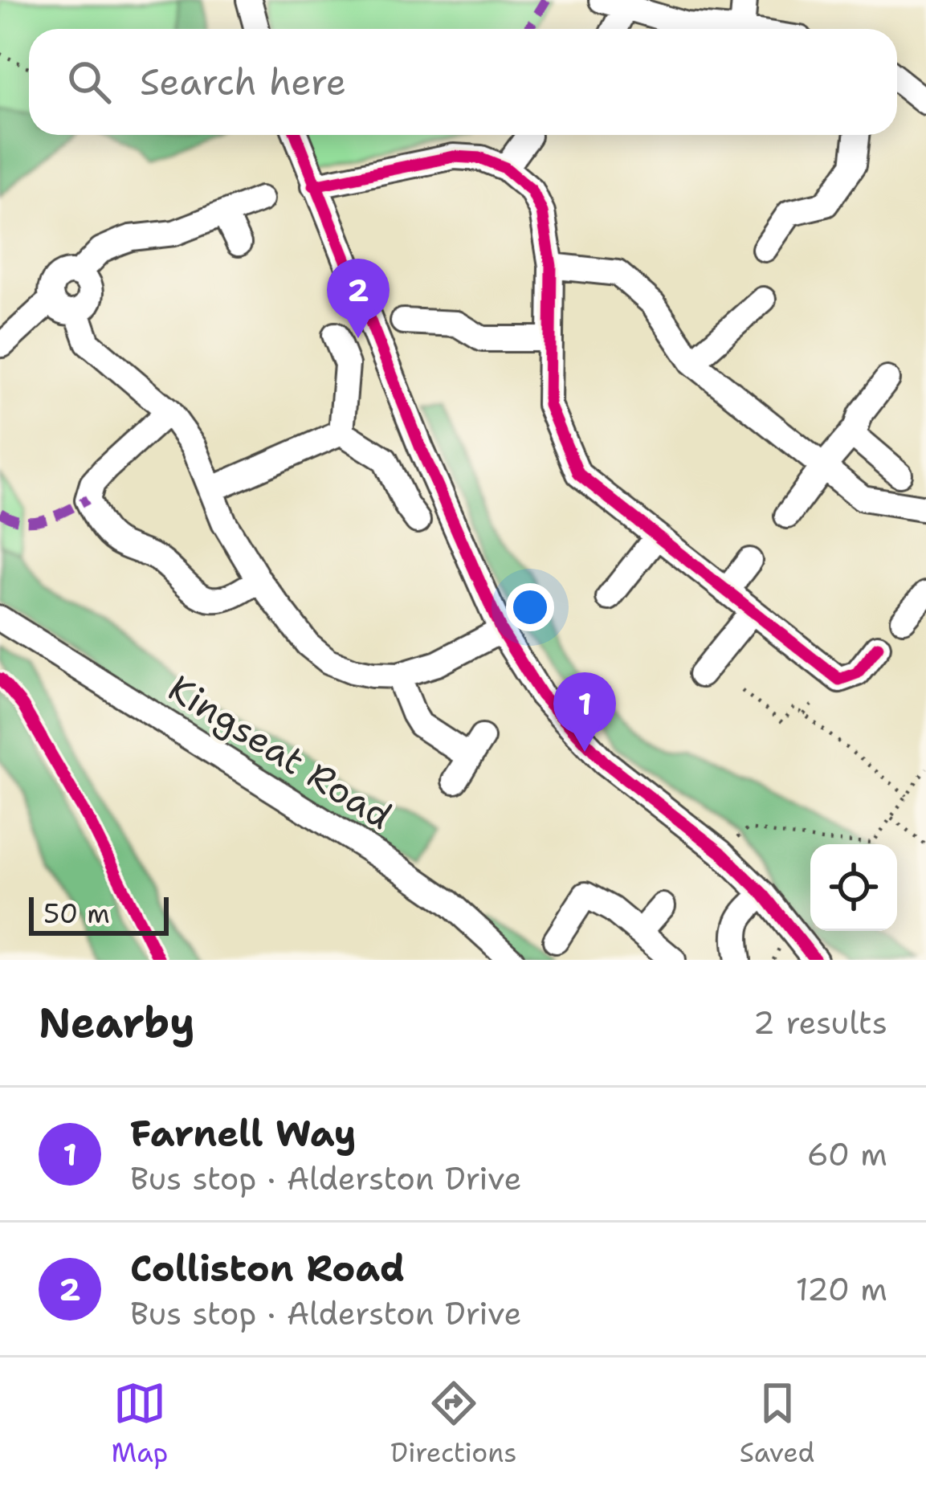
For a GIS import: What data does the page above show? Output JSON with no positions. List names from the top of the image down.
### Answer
{
  "streets": {
    "street": ["Kingseat Road"]
  },
  "scale_bar": "50 m",
  "page": {
    "search": "Search here",
    "pins": ["2", "1"],
    "scale": "50 m",
    "heading": ["Nearby", "2 results"],
    "list": [
      {
        "mark": "1",
        "name": "Farnell Way",
        "note": "Bus stop · Alderston Drive",
        "value": "60 m"
      },
      {
        "mark": "2",
        "name": "Colliston Road",
        "note": "Bus stop · Alderston Drive",
        "value": "120 m"
      }
    ],
    "nav": ["Map", "Directions", "Saved"]
  }
}
